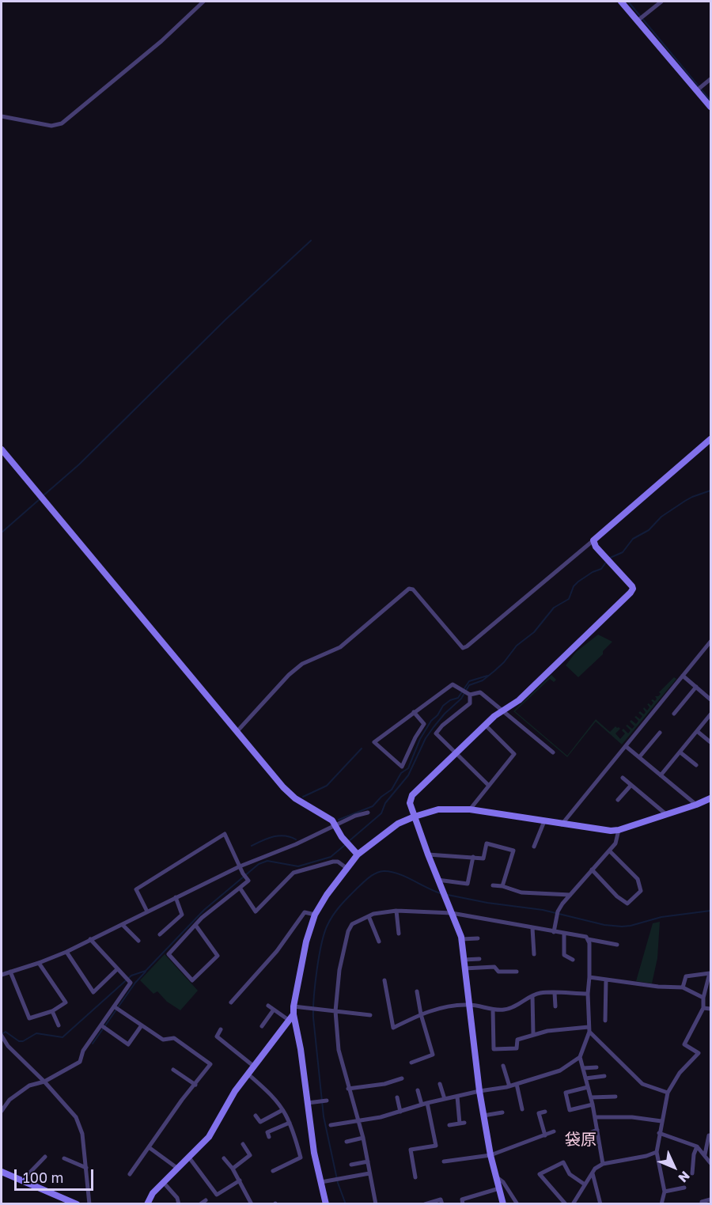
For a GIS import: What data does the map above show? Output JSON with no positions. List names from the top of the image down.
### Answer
{
  "districts": ["袋原"],
  "scale_bar": "100 m",
  "north": "bottom right"
}
